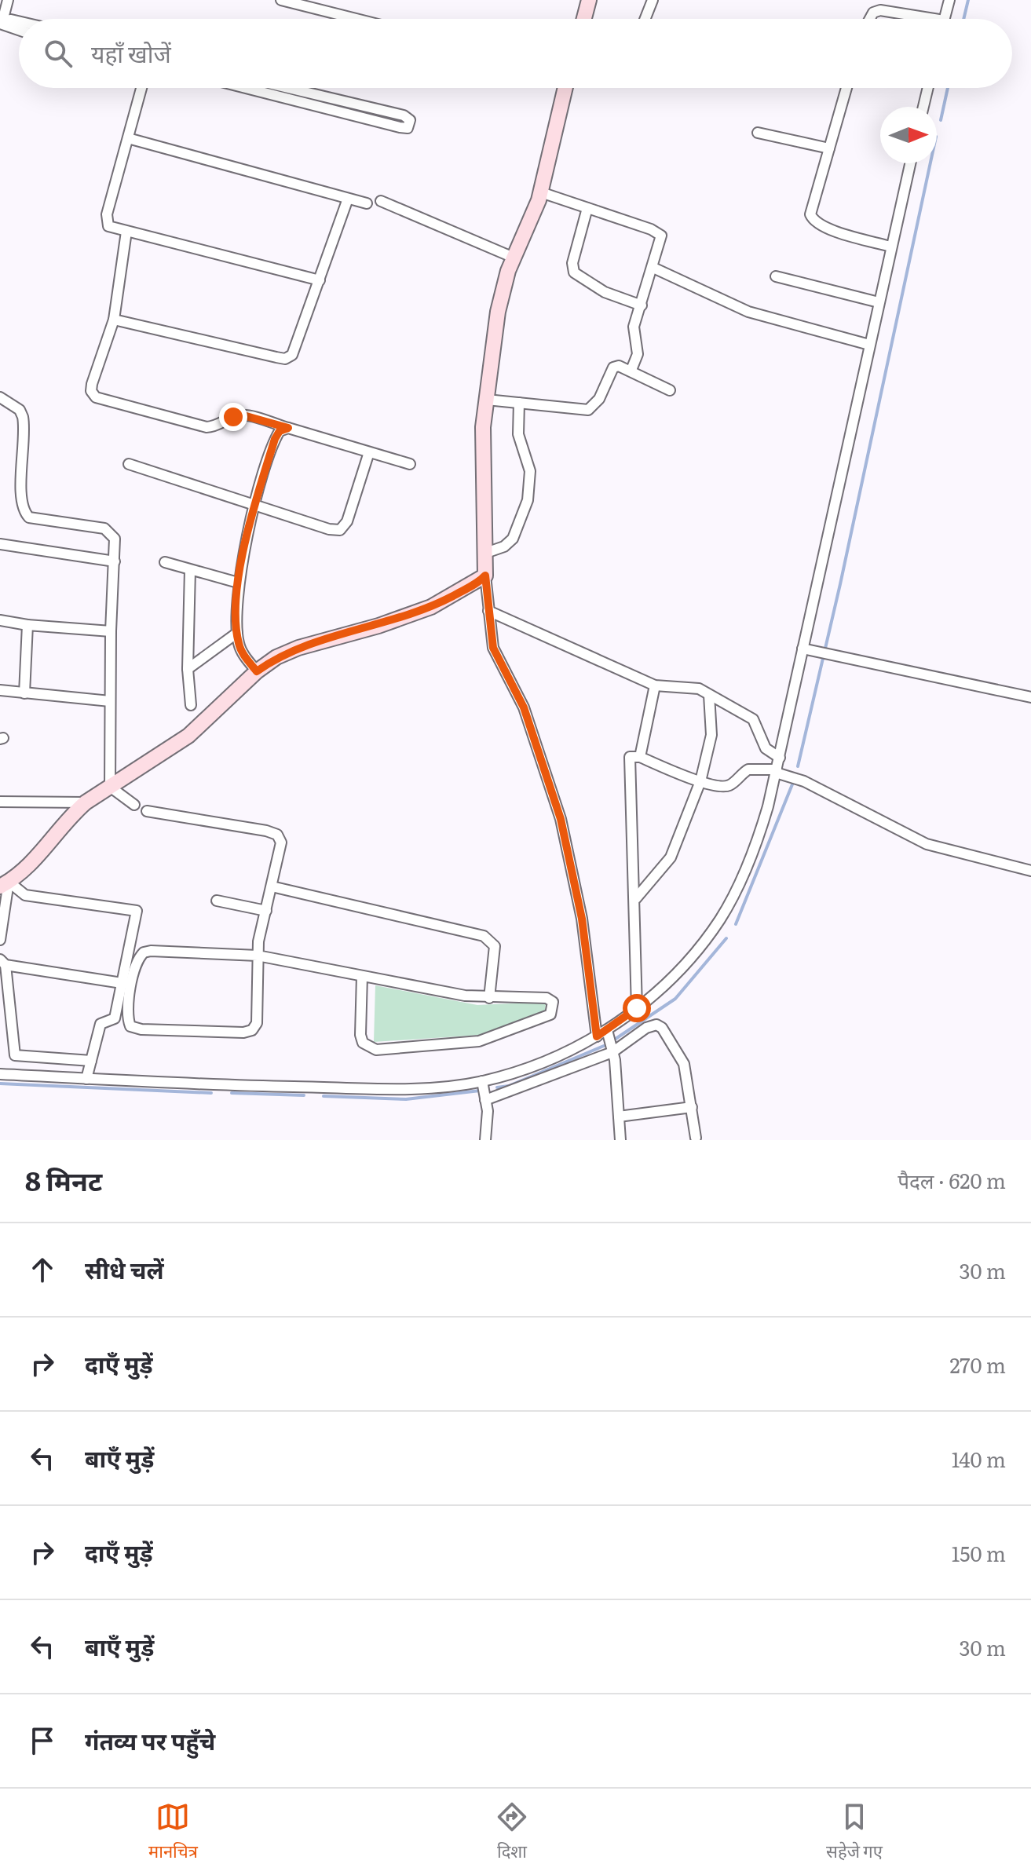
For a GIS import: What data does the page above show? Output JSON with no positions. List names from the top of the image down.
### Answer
{
  "north": "right",
  "page": {
    "search": "यहाँ खोजें",
    "heading": ["8 मिनट", "पैदल · 620 m"],
    "list": [
      ["सीधे चलें", "30 m"],
      ["दाएँ मुड़ें", "270 m"],
      ["बाएँ मुड़ें", "140 m"],
      ["दाएँ मुड़ें", "150 m"],
      ["बाएँ मुड़ें", "30 m"],
      "गंतव्य पर पहुँचे"
    ],
    "nav": ["मानचित्र", "दिशा", "सहेजे गए"]
  }
}
